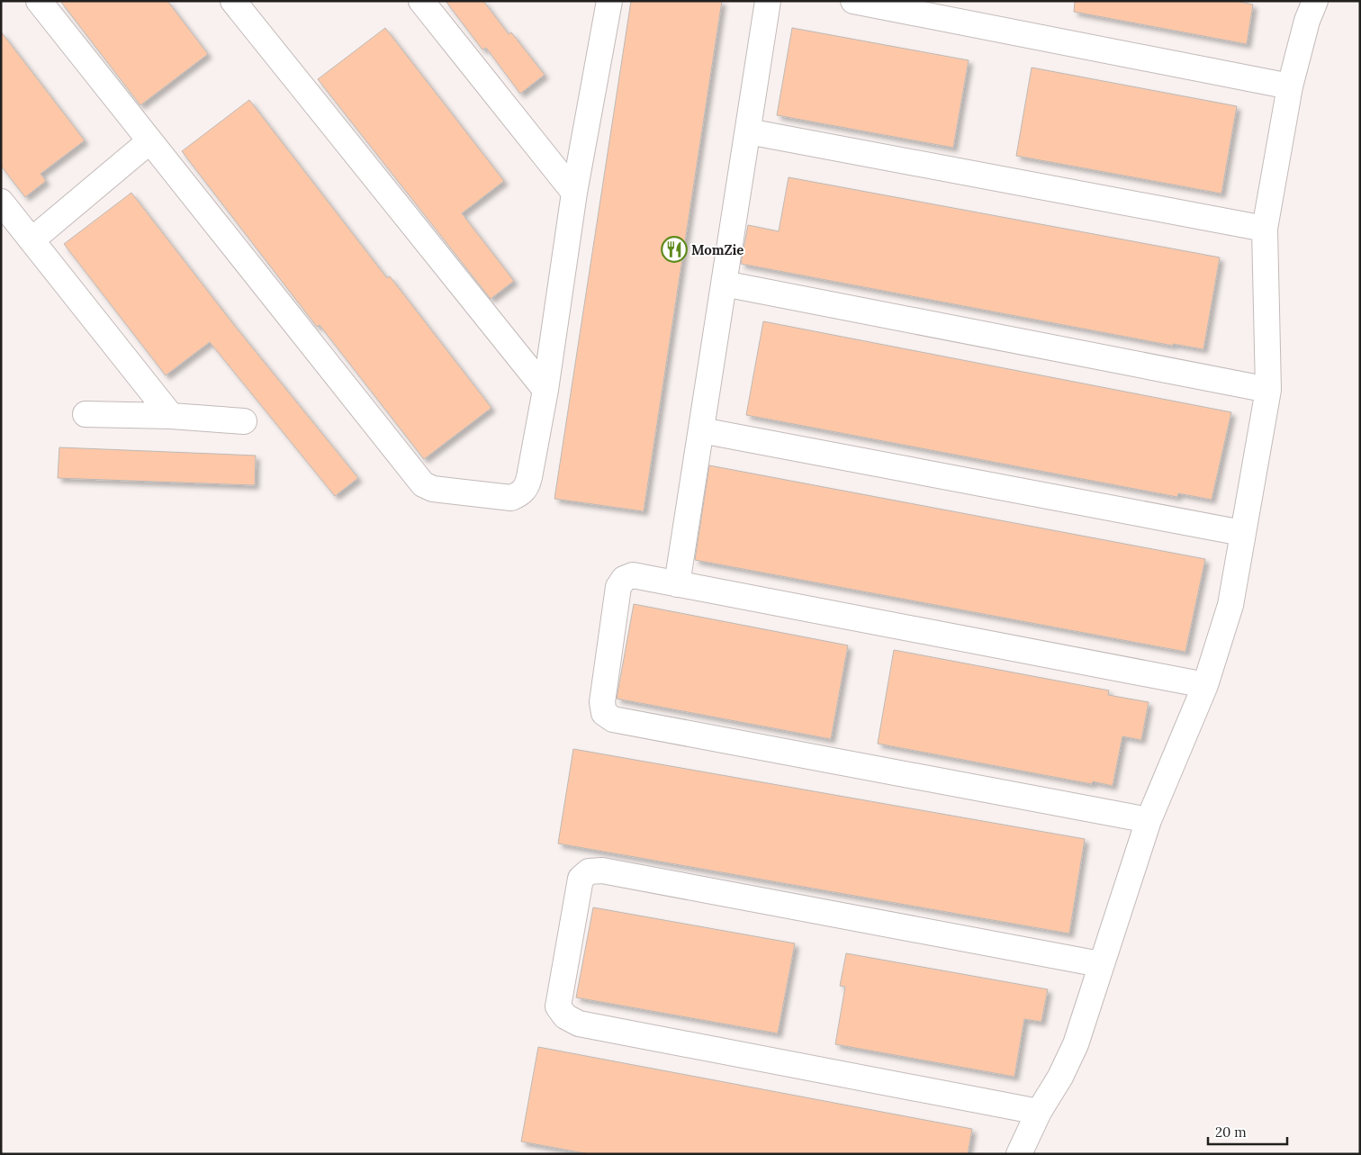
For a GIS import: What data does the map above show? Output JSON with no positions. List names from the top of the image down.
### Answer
{
  "places": {
    "restaurant": ["MomZie"]
  },
  "scale_bar": "20 m"
}
